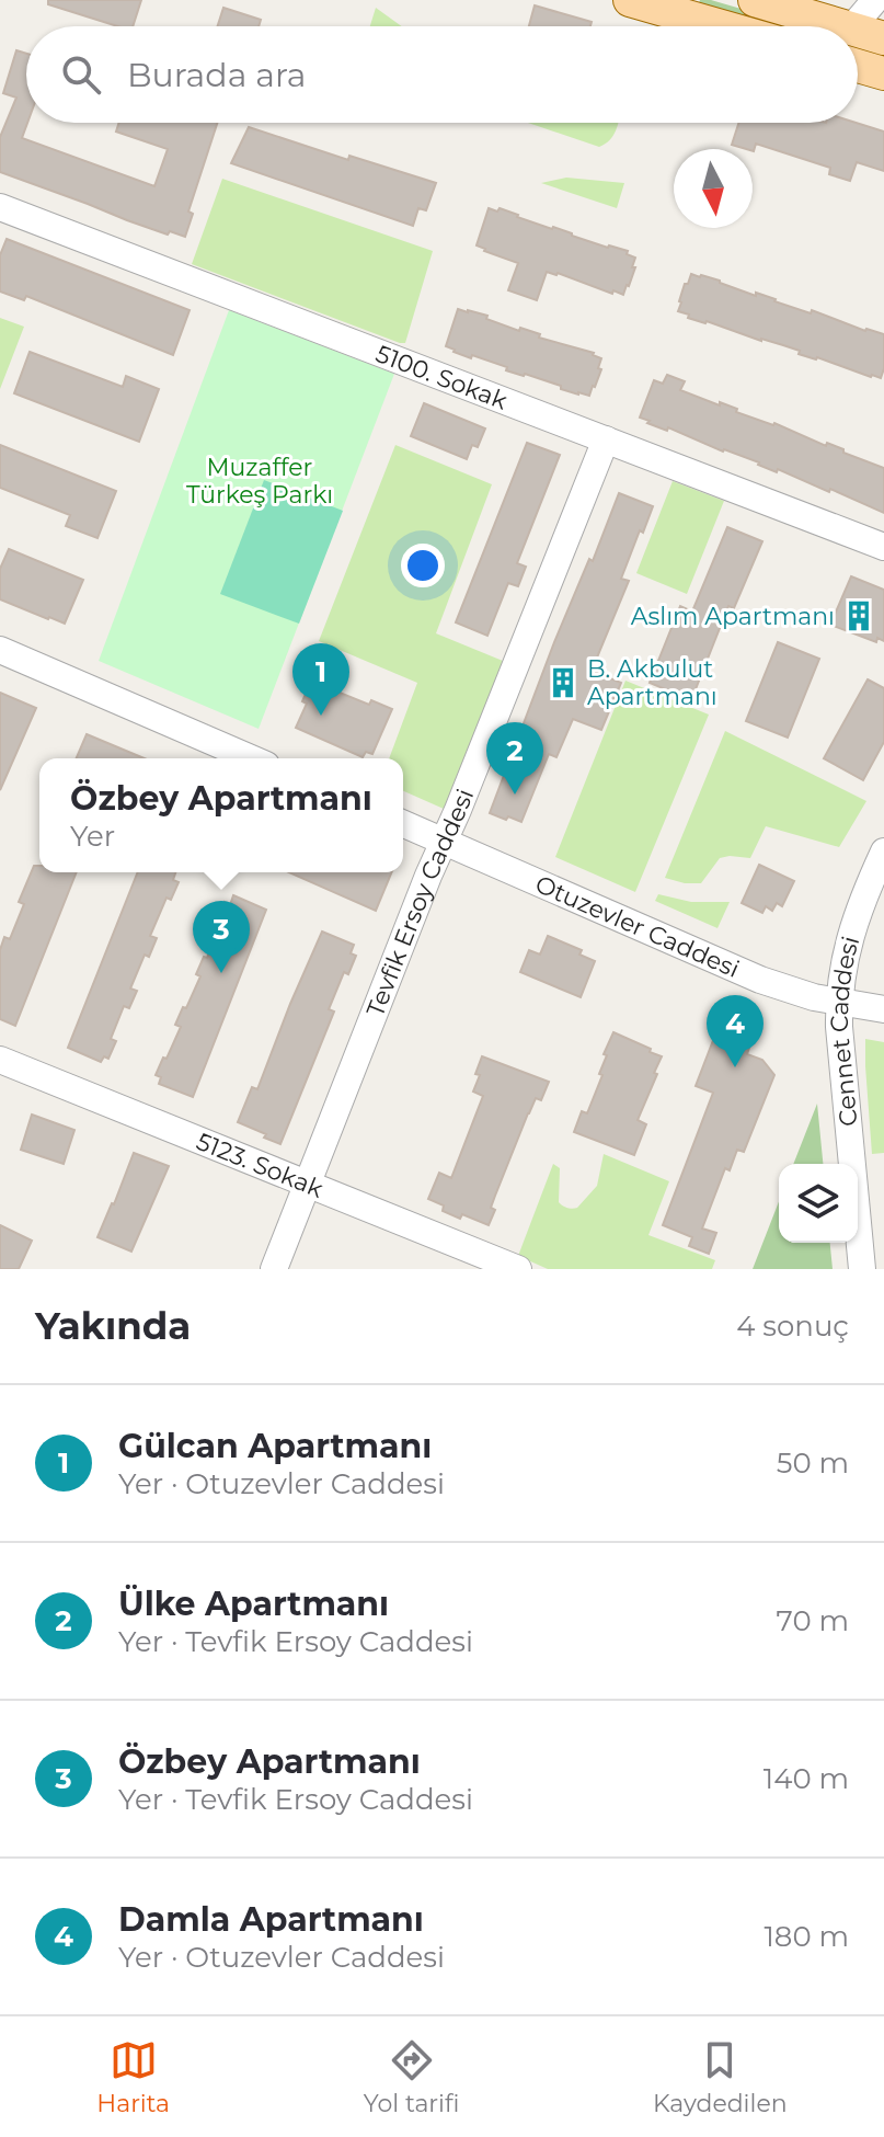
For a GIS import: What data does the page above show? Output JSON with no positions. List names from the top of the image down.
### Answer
{
  "streets": {
    "street": [
      "5100. Sokak",
      "Tevfik Ersoy Caddesi",
      "Otuzevler Caddesi",
      "Cennet Caddesi",
      "5123. Sokak"
    ]
  },
  "crossings": [
    ["5100. Sokak", "Tevfik Ersoy Caddesi"],
    ["Tevfik Ersoy Caddesi", "Otuzevler Caddesi"],
    ["Tevfik Ersoy Caddesi", "5123. Sokak"],
    ["Otuzevler Caddesi", "Cennet Caddesi"]
  ],
  "parks": ["Muzaffer Türkeş Parkı"],
  "places": {
    "building": ["Aslım Apartmanı", "B. Akbulut Apartmanı"]
  },
  "north": "bottom",
  "page": {
    "search": "Burada ara",
    "pins": [
      "1",
      "2",
      "3",
      "4"
    ],
    "popup": ["Özbey Apartmanı", "Yer"],
    "heading": ["Yakında", "4 sonuç"],
    "list": [
      {
        "mark": "1",
        "name": "Gülcan Apartmanı",
        "note": "Yer · Otuzevler Caddesi",
        "value": "50 m"
      },
      {
        "mark": "2",
        "name": "Ülke Apartmanı",
        "note": "Yer · Tevfik Ersoy Caddesi",
        "value": "70 m"
      },
      {
        "mark": "3",
        "name": "Özbey Apartmanı",
        "note": "Yer · Tevfik Ersoy Caddesi",
        "value": "140 m"
      },
      {
        "mark": "4",
        "name": "Damla Apartmanı",
        "note": "Yer · Otuzevler Caddesi",
        "value": "180 m"
      }
    ],
    "nav": ["Harita", "Yol tarifi", "Kaydedilen"]
  }
}
